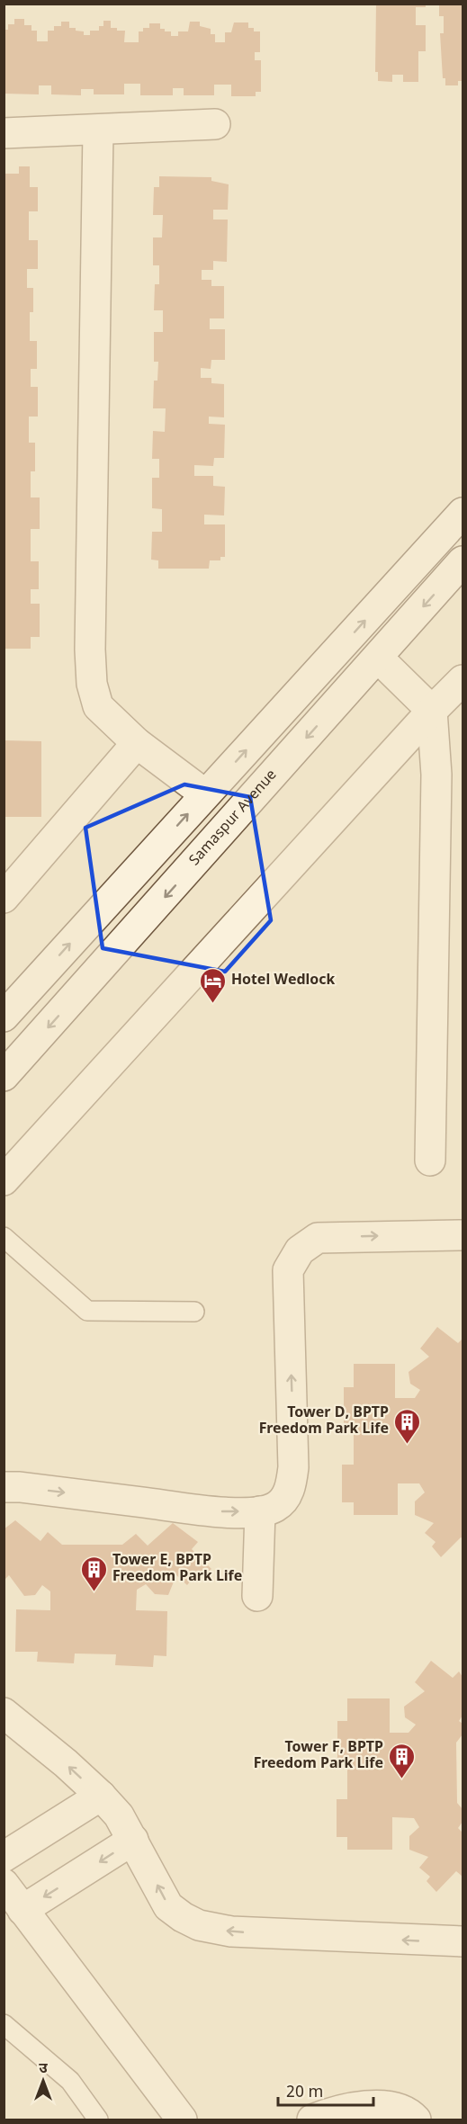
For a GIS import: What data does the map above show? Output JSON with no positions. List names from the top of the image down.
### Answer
{
  "streets": {
    "street": ["Samaspur Avenue"]
  },
  "places": {
    "hotel": ["Hotel Wedlock"],
    "building": ["Tower D, BPTP Freedom Park Life", "Tower E, BPTP Freedom Park Life", "Tower F, BPTP Freedom Park Life"]
  },
  "scale_bar": "20 m",
  "north": "top"
}
